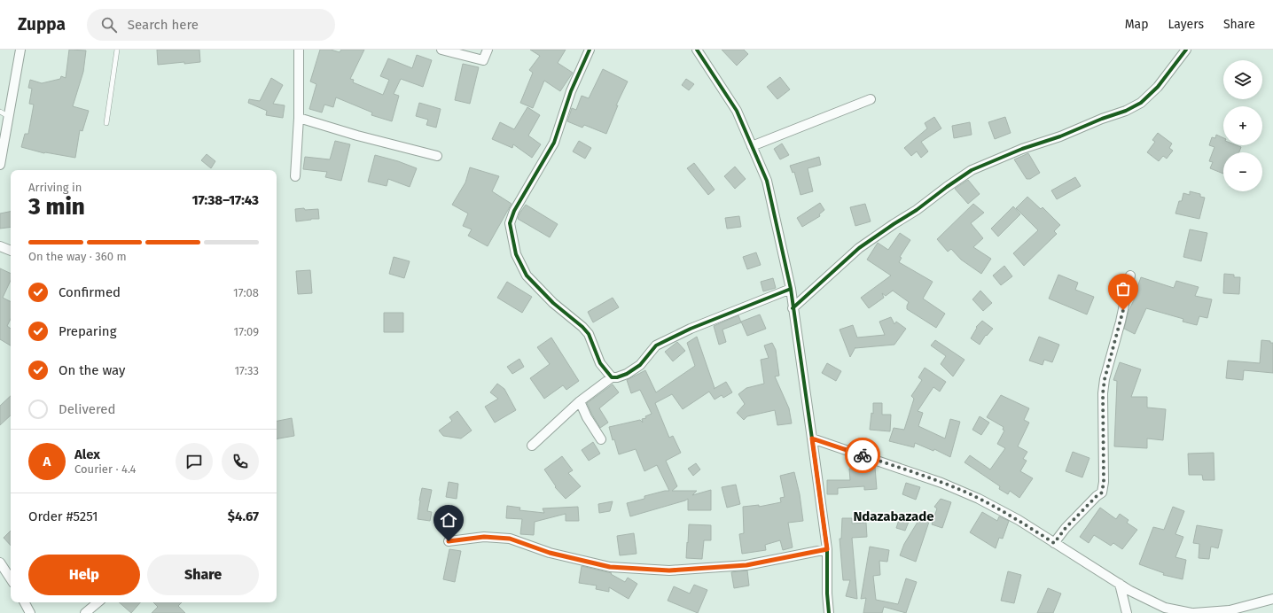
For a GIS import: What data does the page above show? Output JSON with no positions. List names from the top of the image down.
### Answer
{
  "districts": ["Ndazabazade"],
  "page": {
    "header": "Zuppa",
    "search": "Search here",
    "nav": ["Map", "Layers", "Share"],
    "map_buttons": ["+", "−"],
    "heading": ["3 min", "Arriving in", "17:38–17:43"],
    "panel": [
      "Alex",
      "Courier · 4.4",
      "Order #5251",
      "$4.67"
    ],
    "bar": "On the way · 360 m",
    "list": [
      ["Confirmed", "17:08"],
      ["Preparing", "17:09"],
      ["On the way", "17:33"],
      "Delivered"
    ],
    "round": "A",
    "buttons": ["Help", "Share"]
  }
}
